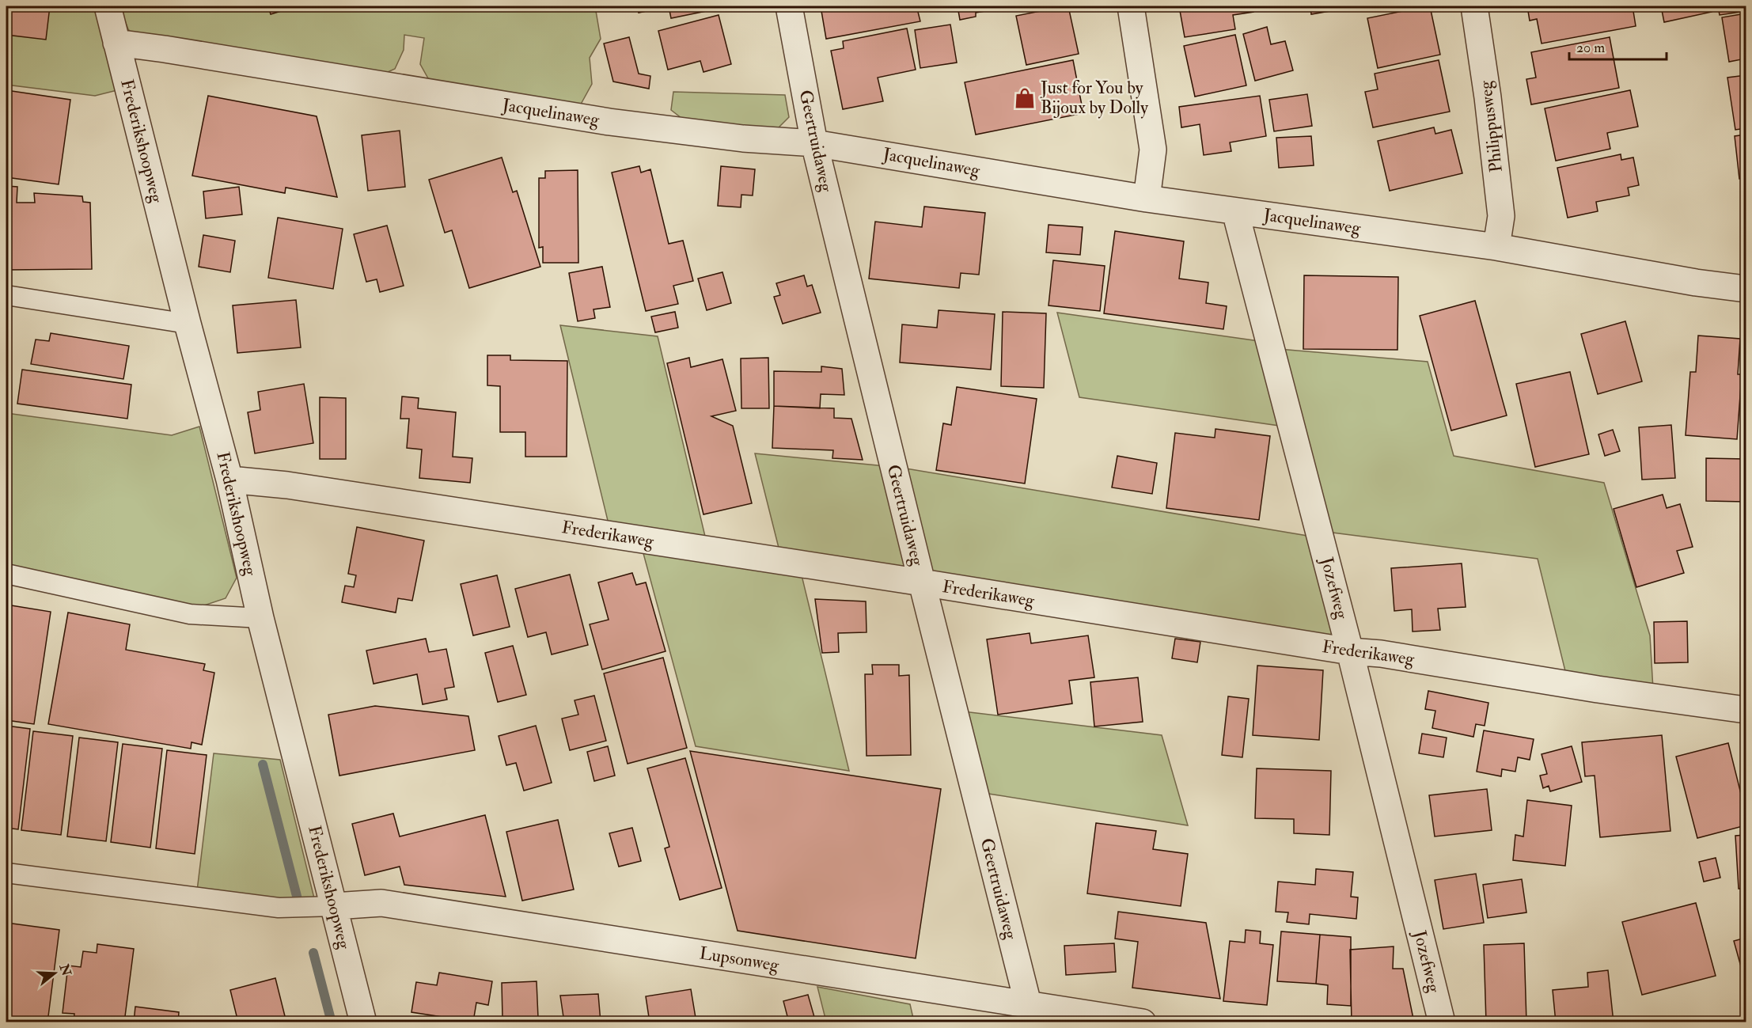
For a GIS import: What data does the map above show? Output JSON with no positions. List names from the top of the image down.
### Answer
{
  "streets": {
    "street": [
      "Jacquelinaweg",
      "Philippusweg",
      "Frederikshoopweg",
      "Geertruidaweg",
      "Frederikaweg",
      "Jozefweg",
      "Lupsonweg"
    ]
  },
  "crossings": [
    ["Jacquelinaweg", "Philippusweg"],
    ["Jacquelinaweg", "Frederikshoopweg"],
    ["Jacquelinaweg", "Geertruidaweg"],
    ["Jacquelinaweg", "Jozefweg"],
    ["Frederikshoopweg", "Frederikaweg"],
    ["Frederikshoopweg", "Lupsonweg"],
    ["Geertruidaweg", "Frederikaweg"],
    ["Geertruidaweg", "Lupsonweg"],
    ["Frederikaweg", "Jozefweg"]
  ],
  "places": {
    "shop": ["Just for You by Bijoux by Dolly"]
  },
  "scale_bar": "20 m",
  "north": "right"
}
